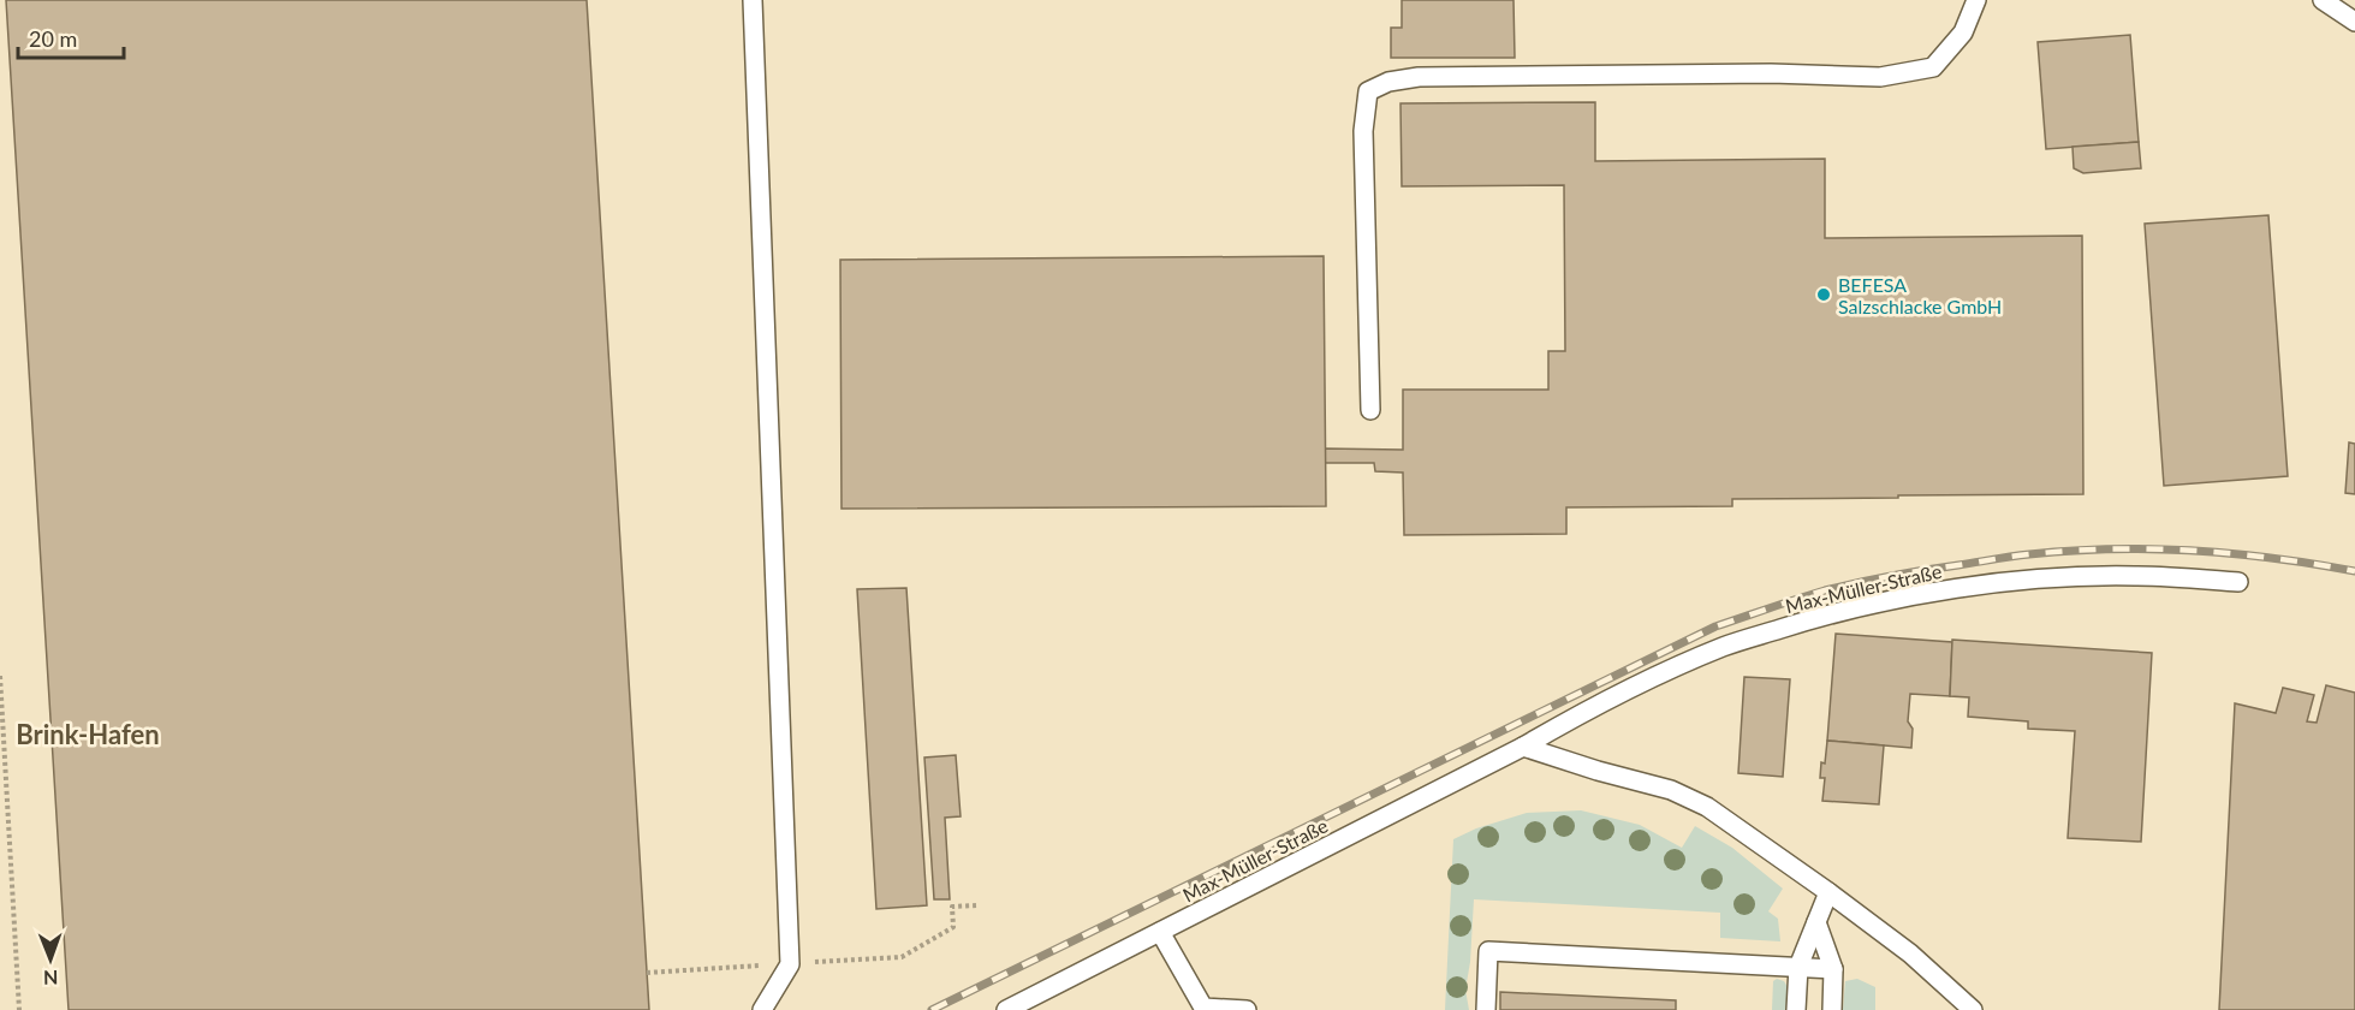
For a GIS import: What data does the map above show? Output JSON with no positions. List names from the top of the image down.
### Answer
{
  "streets": {
    "lane": ["Max-Müller-Straße"]
  },
  "districts": ["Brink-Hafen"],
  "places": ["BEFESA Salzschlacke GmbH"],
  "scale_bar": "20 m",
  "north": "bottom"
}
